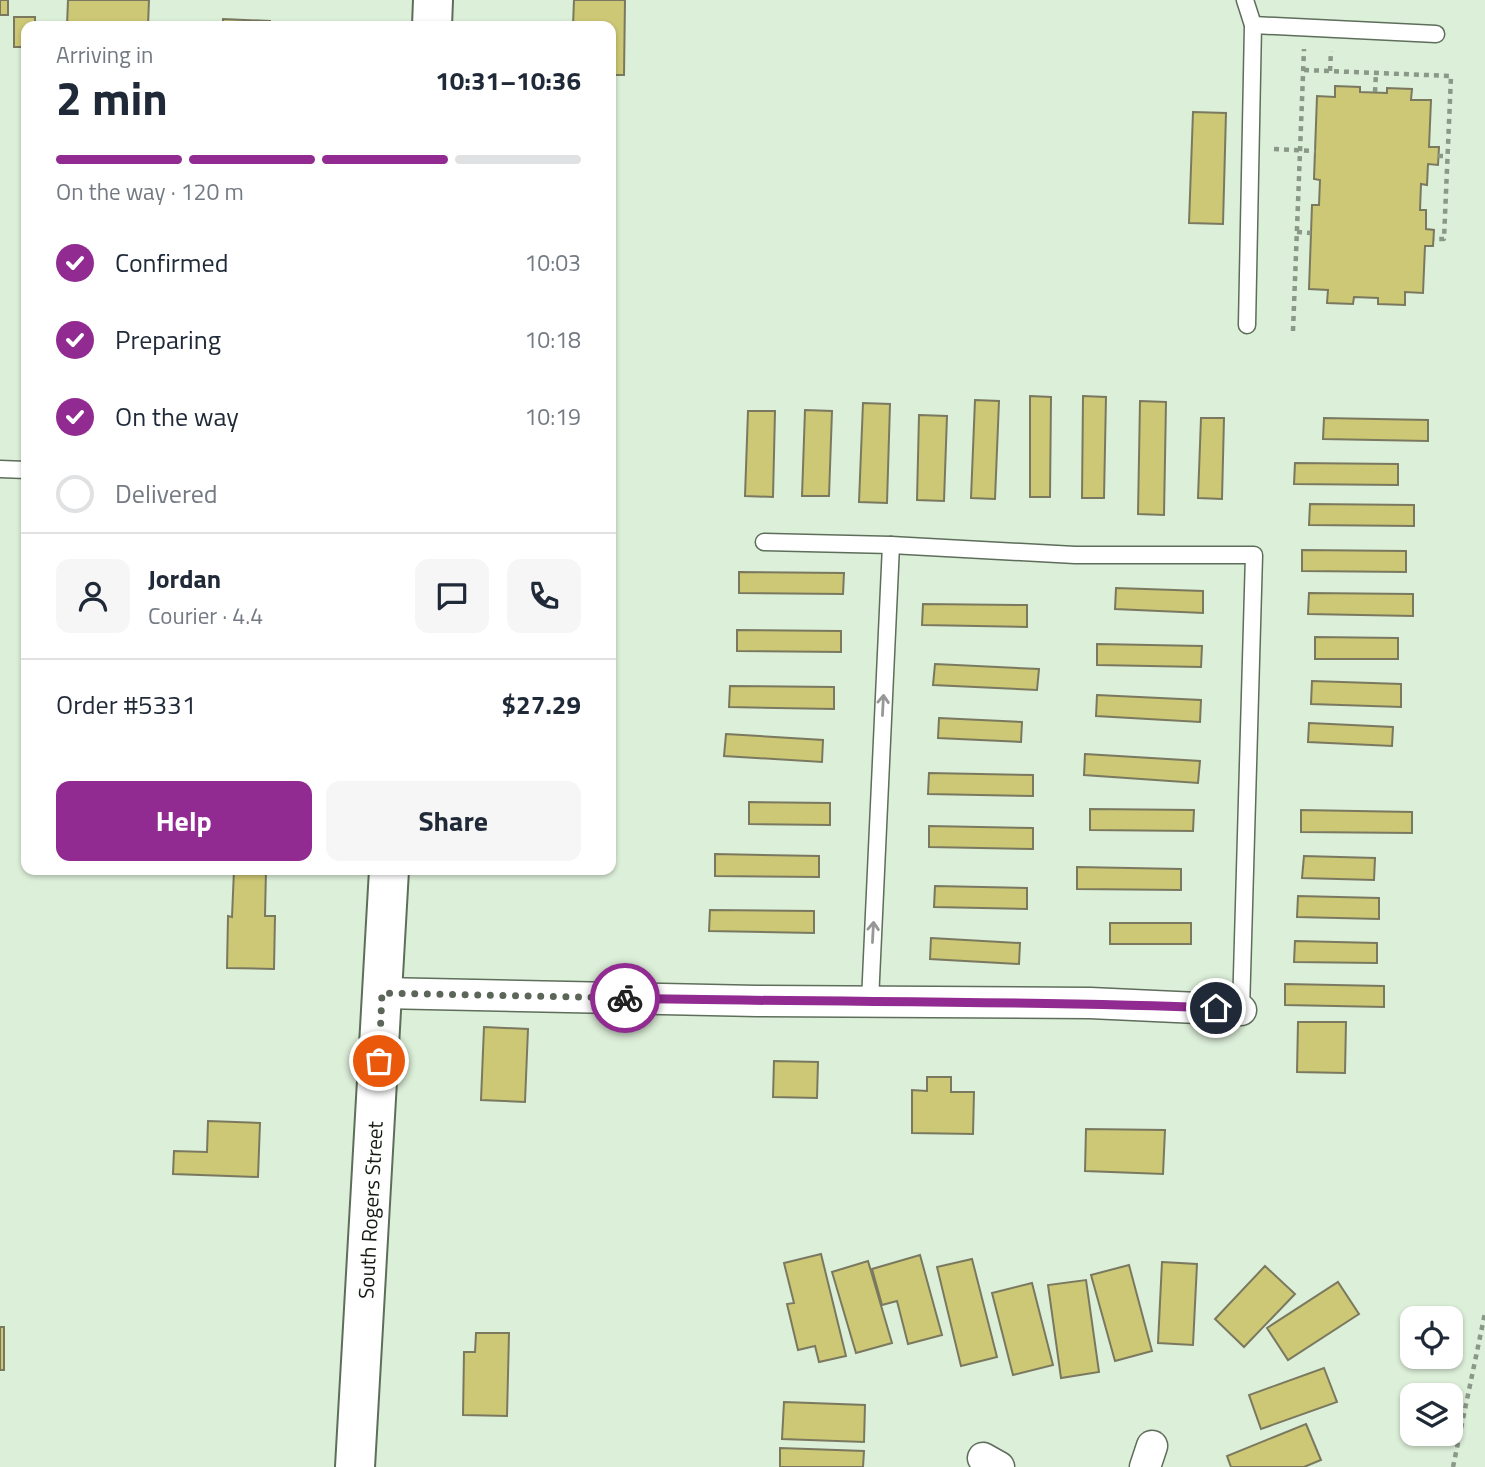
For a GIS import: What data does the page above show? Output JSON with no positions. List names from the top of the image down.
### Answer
{
  "streets": {
    "street": ["South Rogers Street"]
  },
  "page": {
    "heading": ["2 min", "Arriving in", "10:31–10:36"],
    "panel": [
      "Jordan",
      "Courier · 4.4",
      "Order #5331",
      "$27.29"
    ],
    "bar": "On the way · 120 m",
    "list": [
      ["Confirmed", "10:03"],
      ["Preparing", "10:18"],
      ["On the way", "10:19"],
      "Delivered"
    ],
    "buttons": ["Help", "Share"]
  }
}
